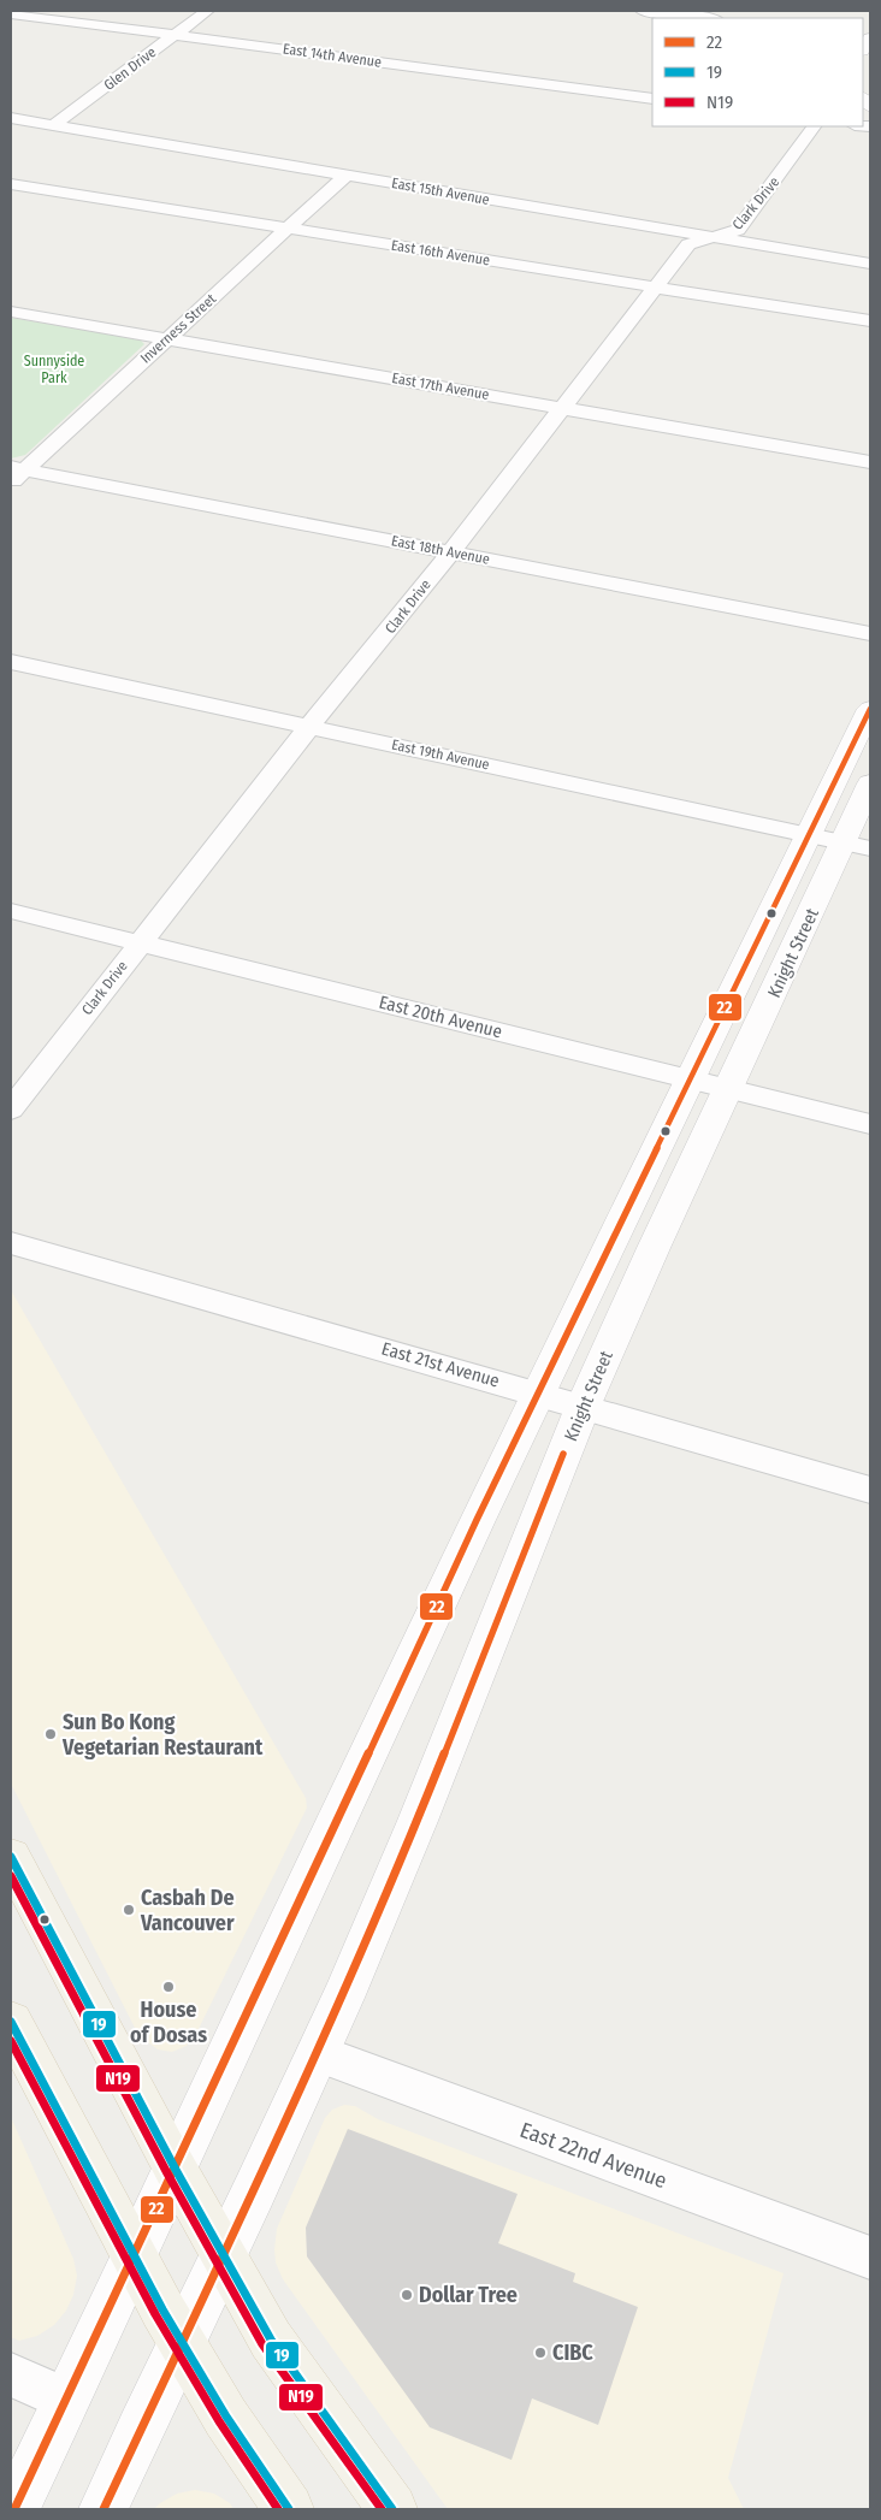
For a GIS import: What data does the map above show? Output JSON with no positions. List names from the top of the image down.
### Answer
{
  "streets": {
    "main road": ["Knight Street"],
    "street": [
      "East 14th Avenue",
      "Glen Drive",
      "East 15th Avenue",
      "Clark Drive",
      "East 16th Avenue",
      "Inverness Street",
      "East 17th Avenue",
      "East 18th Avenue",
      "East 19th Avenue",
      "East 20th Avenue",
      "East 21st Avenue",
      "East 22nd Avenue"
    ]
  },
  "crossings": [
    ["East 14th Avenue", "Glen Drive"],
    ["Glen Drive", "East 15th Avenue"],
    ["East 15th Avenue", "Clark Drive"],
    ["East 15th Avenue", "Inverness Street"],
    ["Clark Drive", "East 16th Avenue"],
    ["Clark Drive", "East 17th Avenue"],
    ["Clark Drive", "East 18th Avenue"],
    ["Clark Drive", "East 19th Avenue"],
    ["Clark Drive", "East 20th Avenue"],
    ["East 16th Avenue", "Inverness Street"],
    ["Inverness Street", "East 17th Avenue"],
    ["Inverness Street", "East 18th Avenue"],
    ["East 19th Avenue", "Knight Street"],
    ["Knight Street", "East 20th Avenue"],
    ["Knight Street", "East 21st Avenue"],
    ["Knight Street", "East 22nd Avenue"]
  ],
  "parks": ["Sunnyside Park"],
  "places": [
    "Sun Bo Kong Vegetarian Restaurant",
    "Casbah De Vancouver",
    "House of Dosas",
    "Dollar Tree",
    "CIBC"
  ],
  "lines": ["transit line 22", "transit line 19", "transit line N19"],
  "legend": ["22", "19", "N19"]
}
